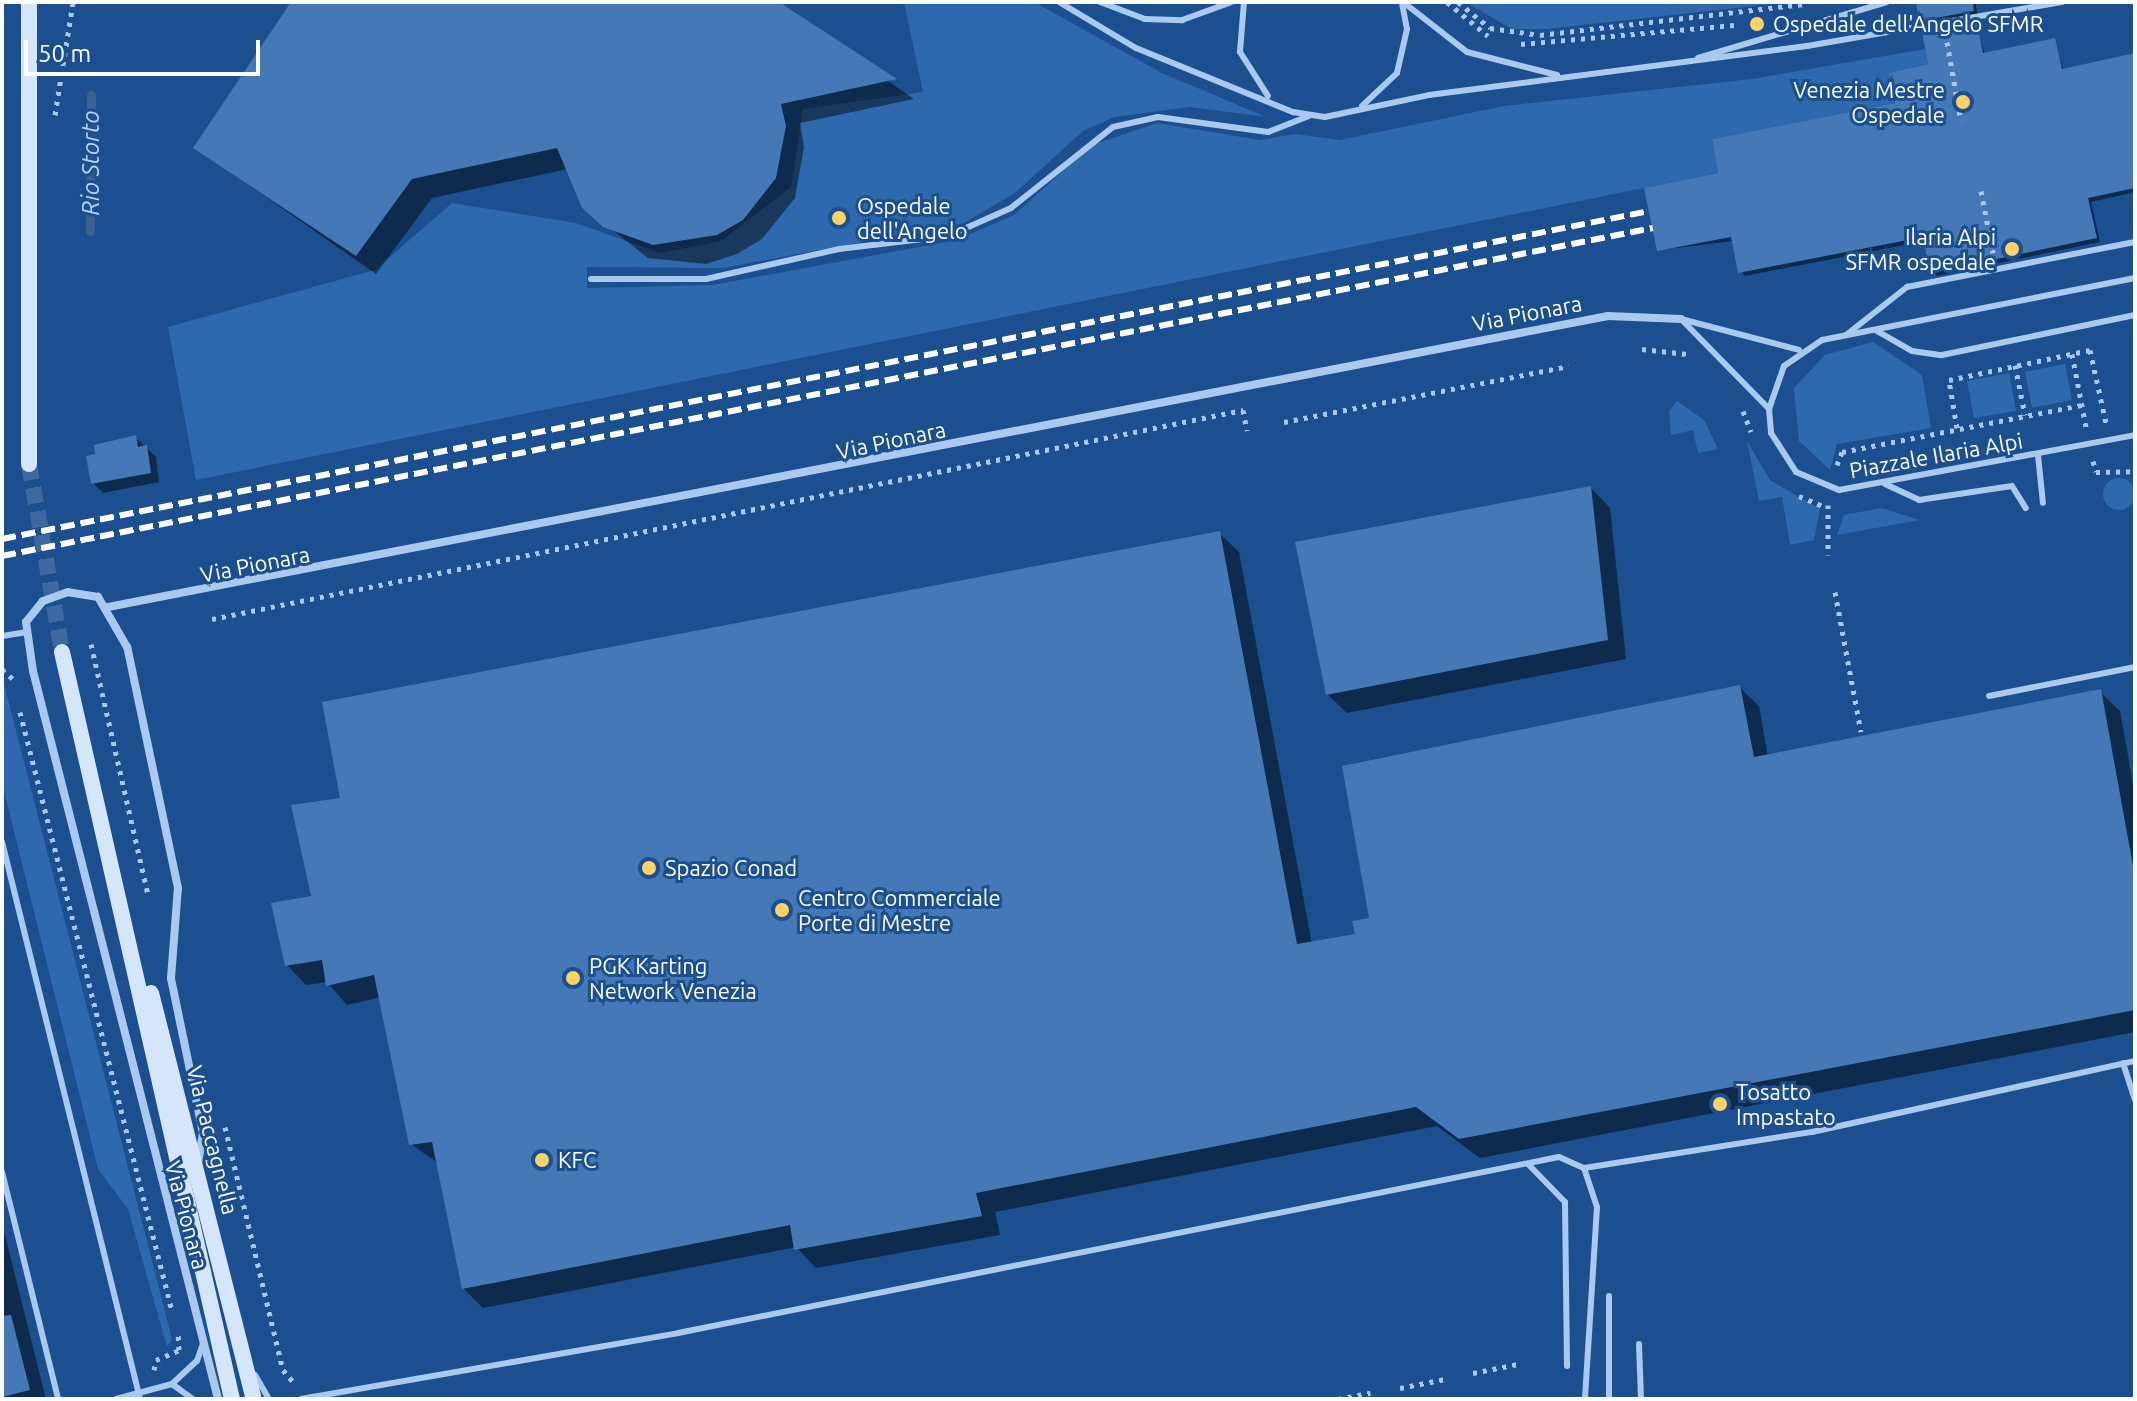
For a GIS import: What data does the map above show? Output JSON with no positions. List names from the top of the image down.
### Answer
{
  "streets": {
    "street": ["Via Pionara", "Via Paccagnella"],
    "lane": ["Piazzale Ilaria Alpi"]
  },
  "crossings": [
    ["Via Pionara", "Via Paccagnella"]
  ],
  "water": ["Rio Storto"],
  "places": [
    "Ospedale dell'Angelo SFMR",
    "Venezia Mestre Ospedale",
    "Ospedale dell'Angelo",
    "Ilaria Alpi SFMR ospedale",
    "Spazio Conad",
    "Centro Commerciale Porte di Mestre",
    "PGK Karting Network Venezia",
    "Tosatto Impastato",
    "KFC"
  ],
  "scale_bar": "50 m"
}
